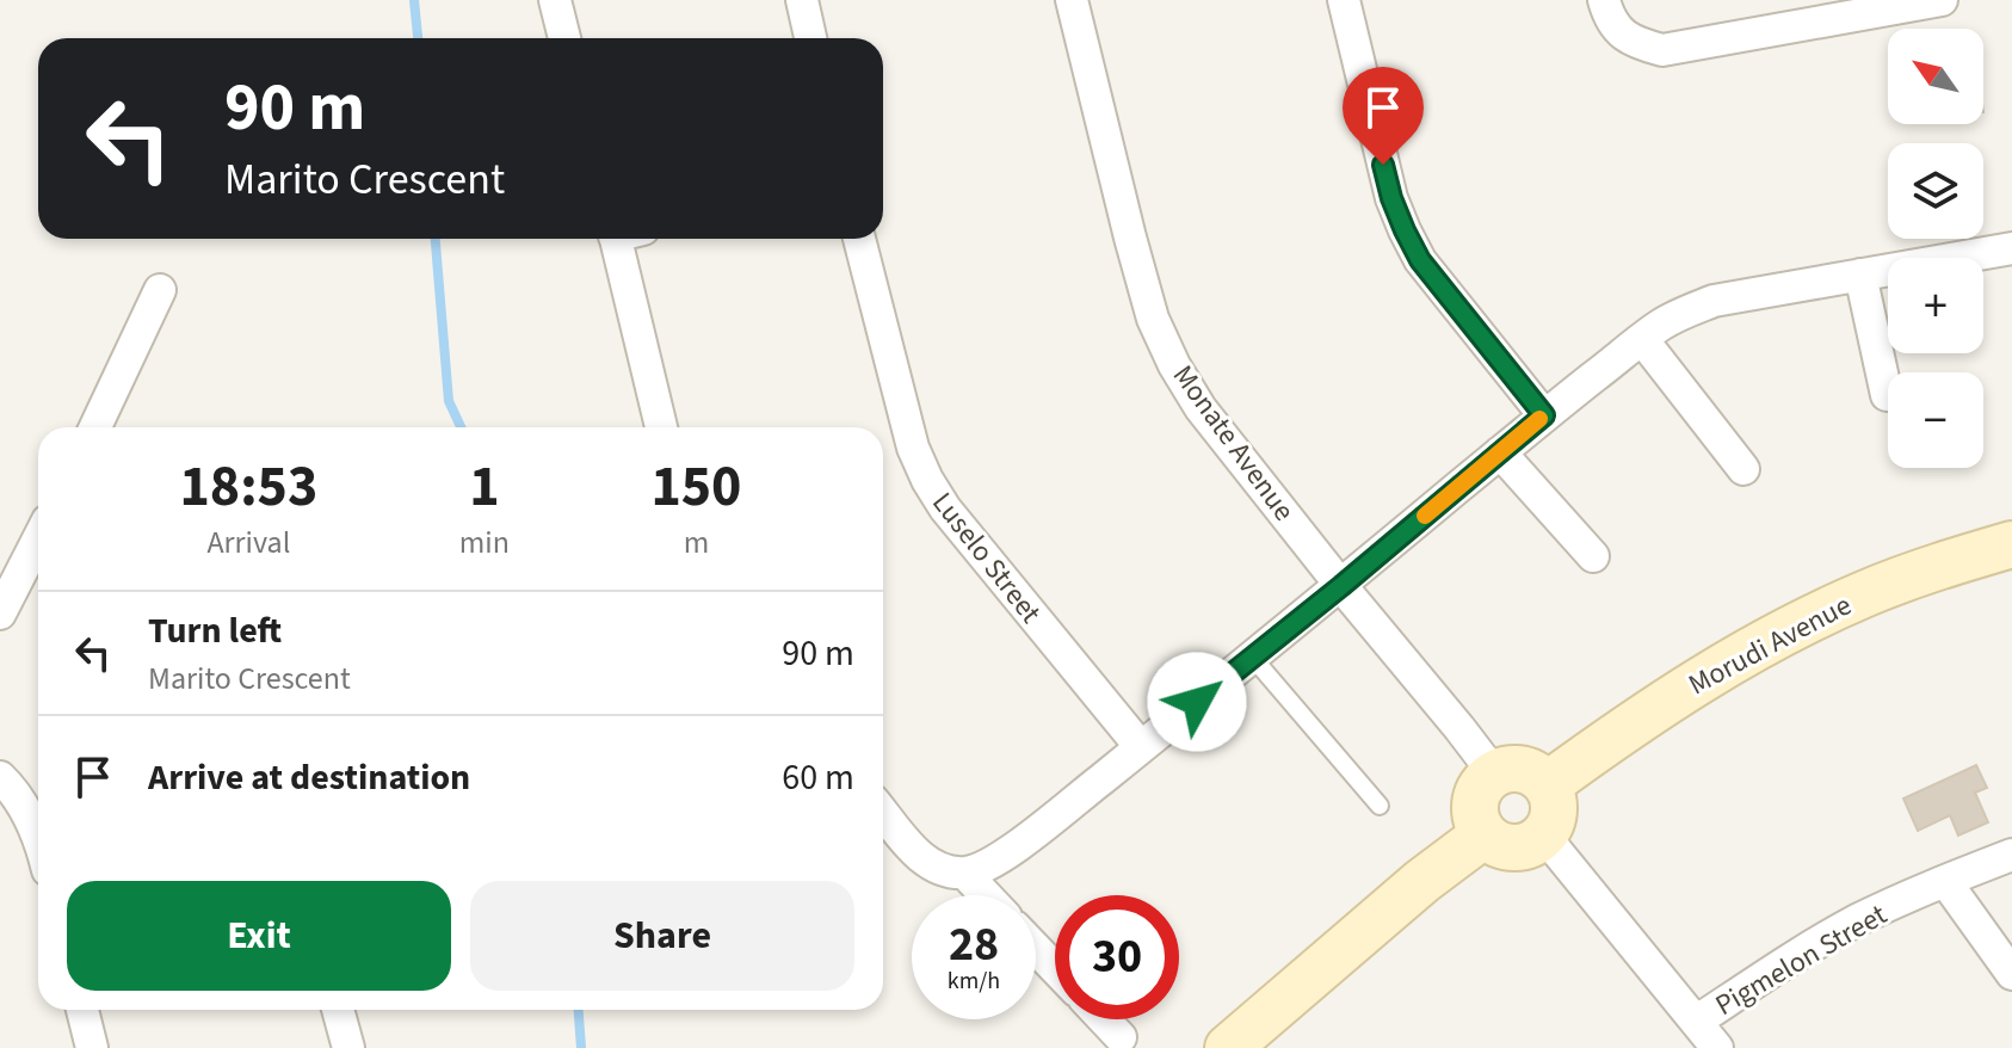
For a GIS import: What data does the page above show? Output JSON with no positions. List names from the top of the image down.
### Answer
{
  "streets": {
    "street": [
      "Monate Avenue",
      "Luselo Street",
      "Morudi Avenue",
      "Pigmelon Street"
    ]
  },
  "crossings": [
    ["Monate Avenue", "Morudi Avenue"]
  ],
  "north": "top left",
  "page": {
    "map_buttons": ["+", "−"],
    "turn": ["90 m", "Marito Crescent"],
    "eta": [
      "18:53",
      "Arrival",
      "1",
      "min",
      "150",
      "m"
    ],
    "list": [
      {
        "name": "Turn left",
        "note": "Marito Crescent",
        "value": "90 m"
      },
      {
        "name": "Arrive at destination",
        "value": "60 m"
      }
    ],
    "buttons": ["Exit", "Share"],
    "speed": "28 km/h",
    "limit": "30"
  }
}
